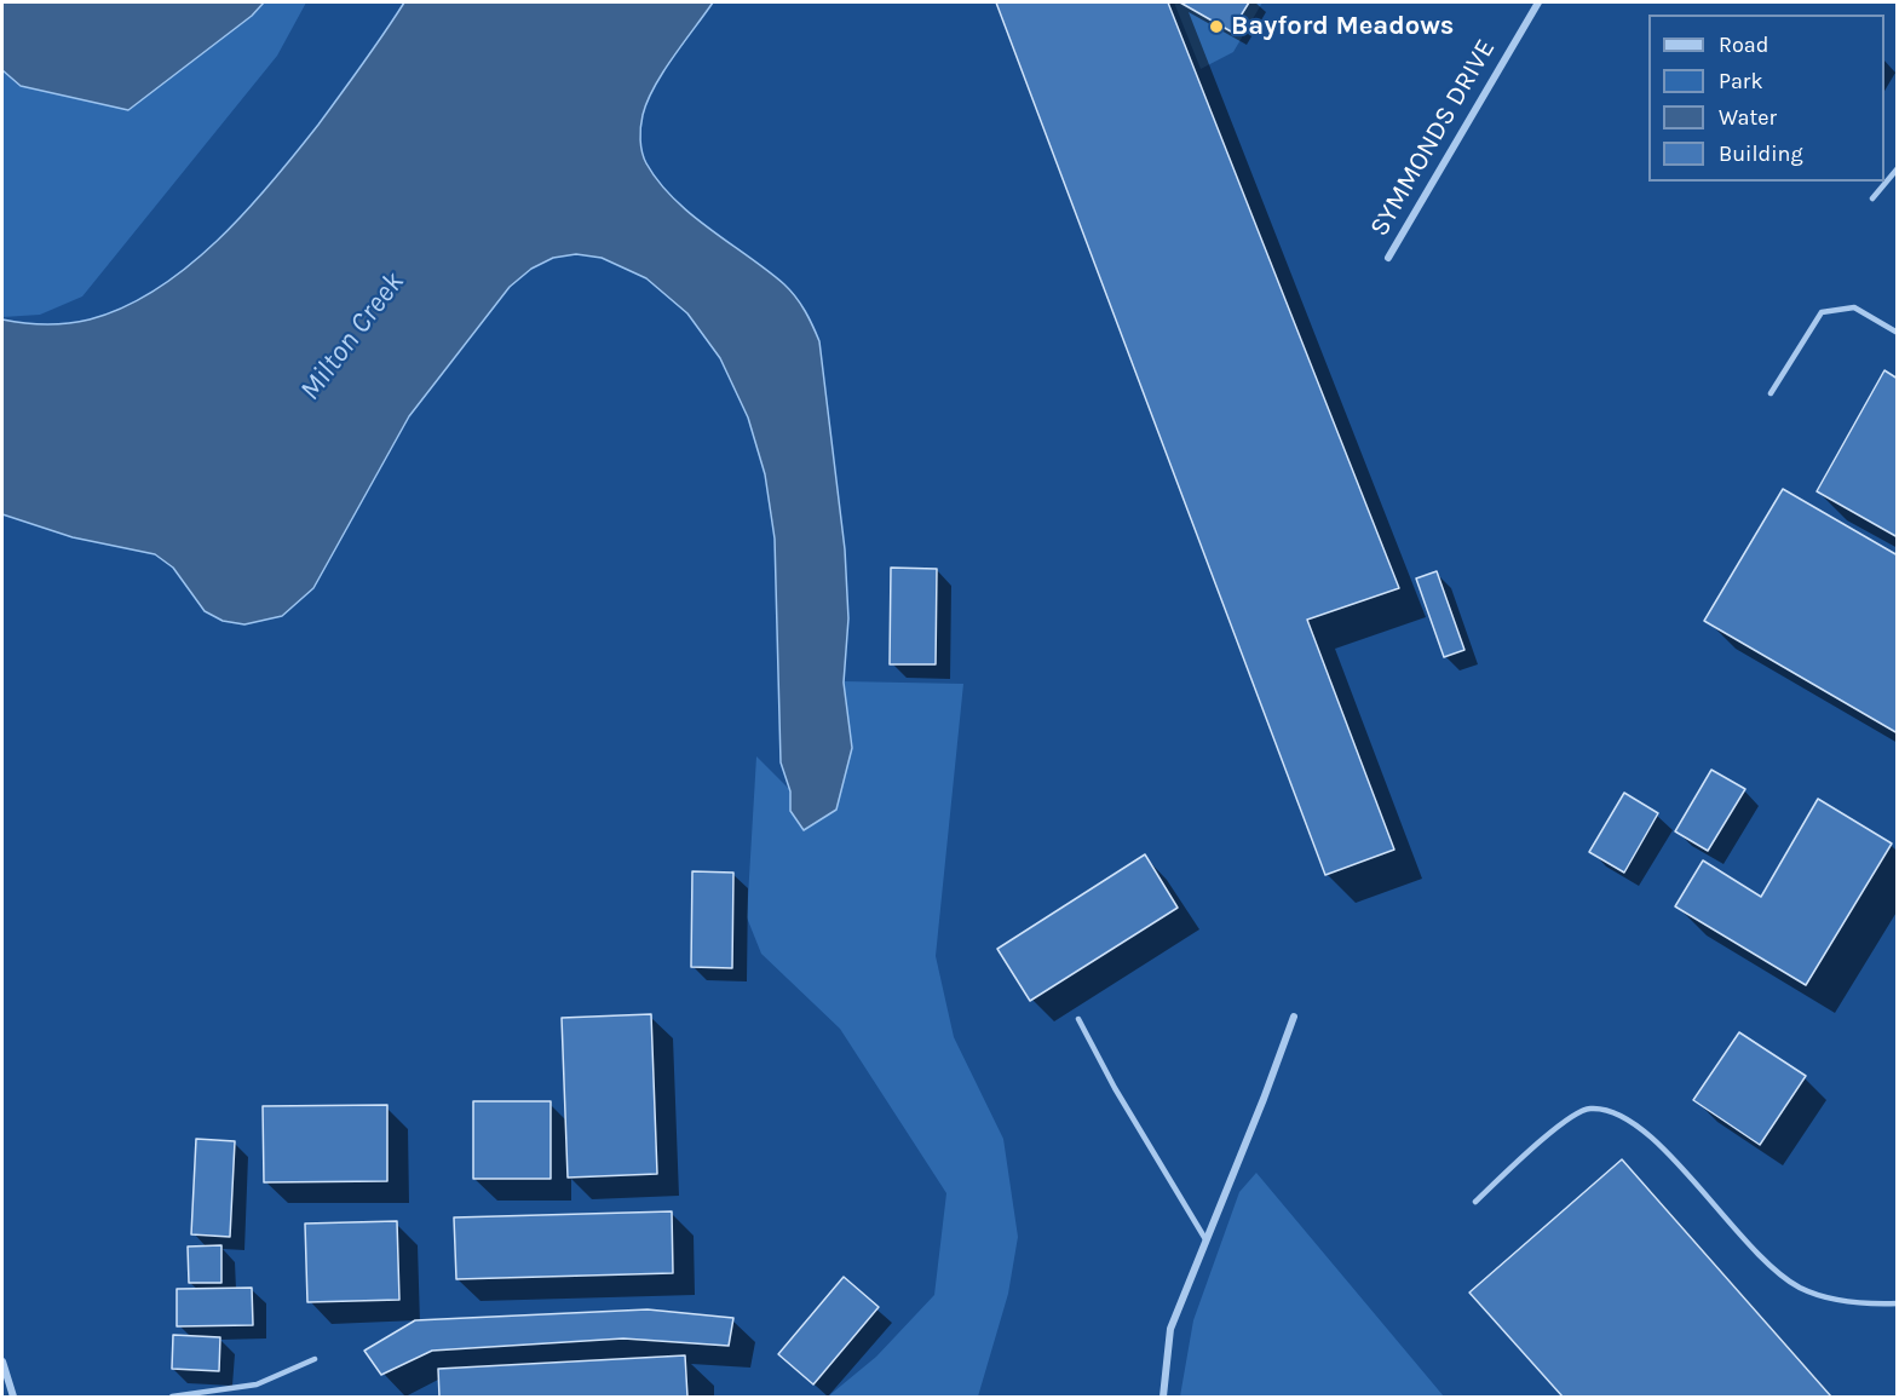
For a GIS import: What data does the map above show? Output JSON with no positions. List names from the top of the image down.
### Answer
{
  "streets": {
    "street": ["SYMMONDS DRIVE"]
  },
  "water": ["Milton Creek"],
  "places": ["Bayford Meadows"],
  "legend": [
    "Road",
    "Park",
    "Water",
    "Building"
  ]
}
